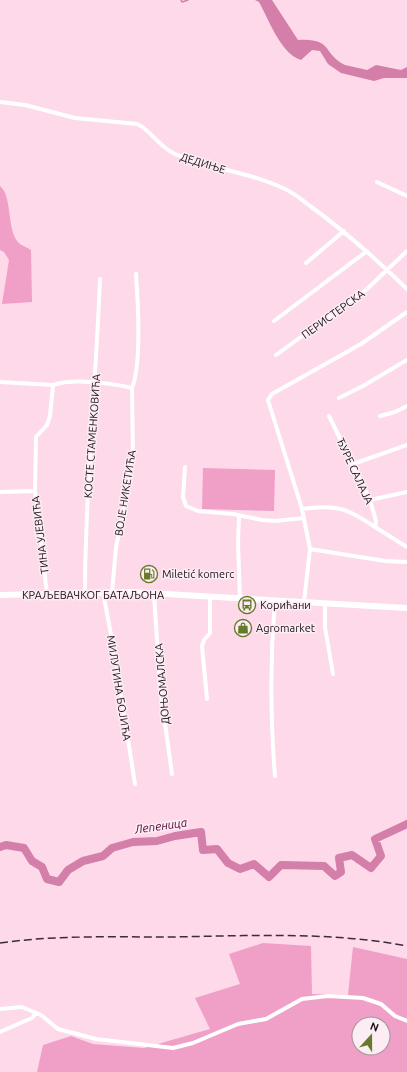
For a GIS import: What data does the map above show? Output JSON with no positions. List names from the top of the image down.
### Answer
{
  "streets": {
    "main road": ["КРАЉЕВАЧКОГ БАТАЉОНА"],
    "street": [
      "ДЕДИЊЕ",
      "ПЕРИСТЕРСКА",
      "КОСТЕ СТАМЕНКОВИЋА",
      "ЂУРЕ САЛАЈА",
      "ВОЈЕ НИКЕТИЋА",
      "ТИНА УЈЕВИЋА",
      "ДОЊОМАЛСКА",
      "МИЛУТИНА БОЈИЋА"
    ]
  },
  "crossings": [
    ["ДЕДИЊЕ", "ПЕРИСТЕРСКА"],
    ["КОСТЕ СТАМЕНКОВИЋА", "КРАЉЕВАЧКОГ БАТАЉОНА"],
    ["ВОЈЕ НИКЕТИЋА", "КРАЉЕВАЧКОГ БАТАЉОНА"],
    ["ТИНА УЈЕВИЋА", "КРАЉЕВАЧКОГ БАТАЉОНА"],
    ["КРАЉЕВАЧКОГ БАТАЉОНА", "ДОЊОМАЛСКА"],
    ["КРАЉЕВАЧКОГ БАТАЉОНА", "МИЛУТИНА БОЈИЋА"]
  ],
  "water": ["Лепеница"],
  "places": {
    "fuel station": ["Miletić komerc"],
    "bus stop": ["Корићани"],
    "shop": ["Agromarket"]
  },
  "north": "top"
}
